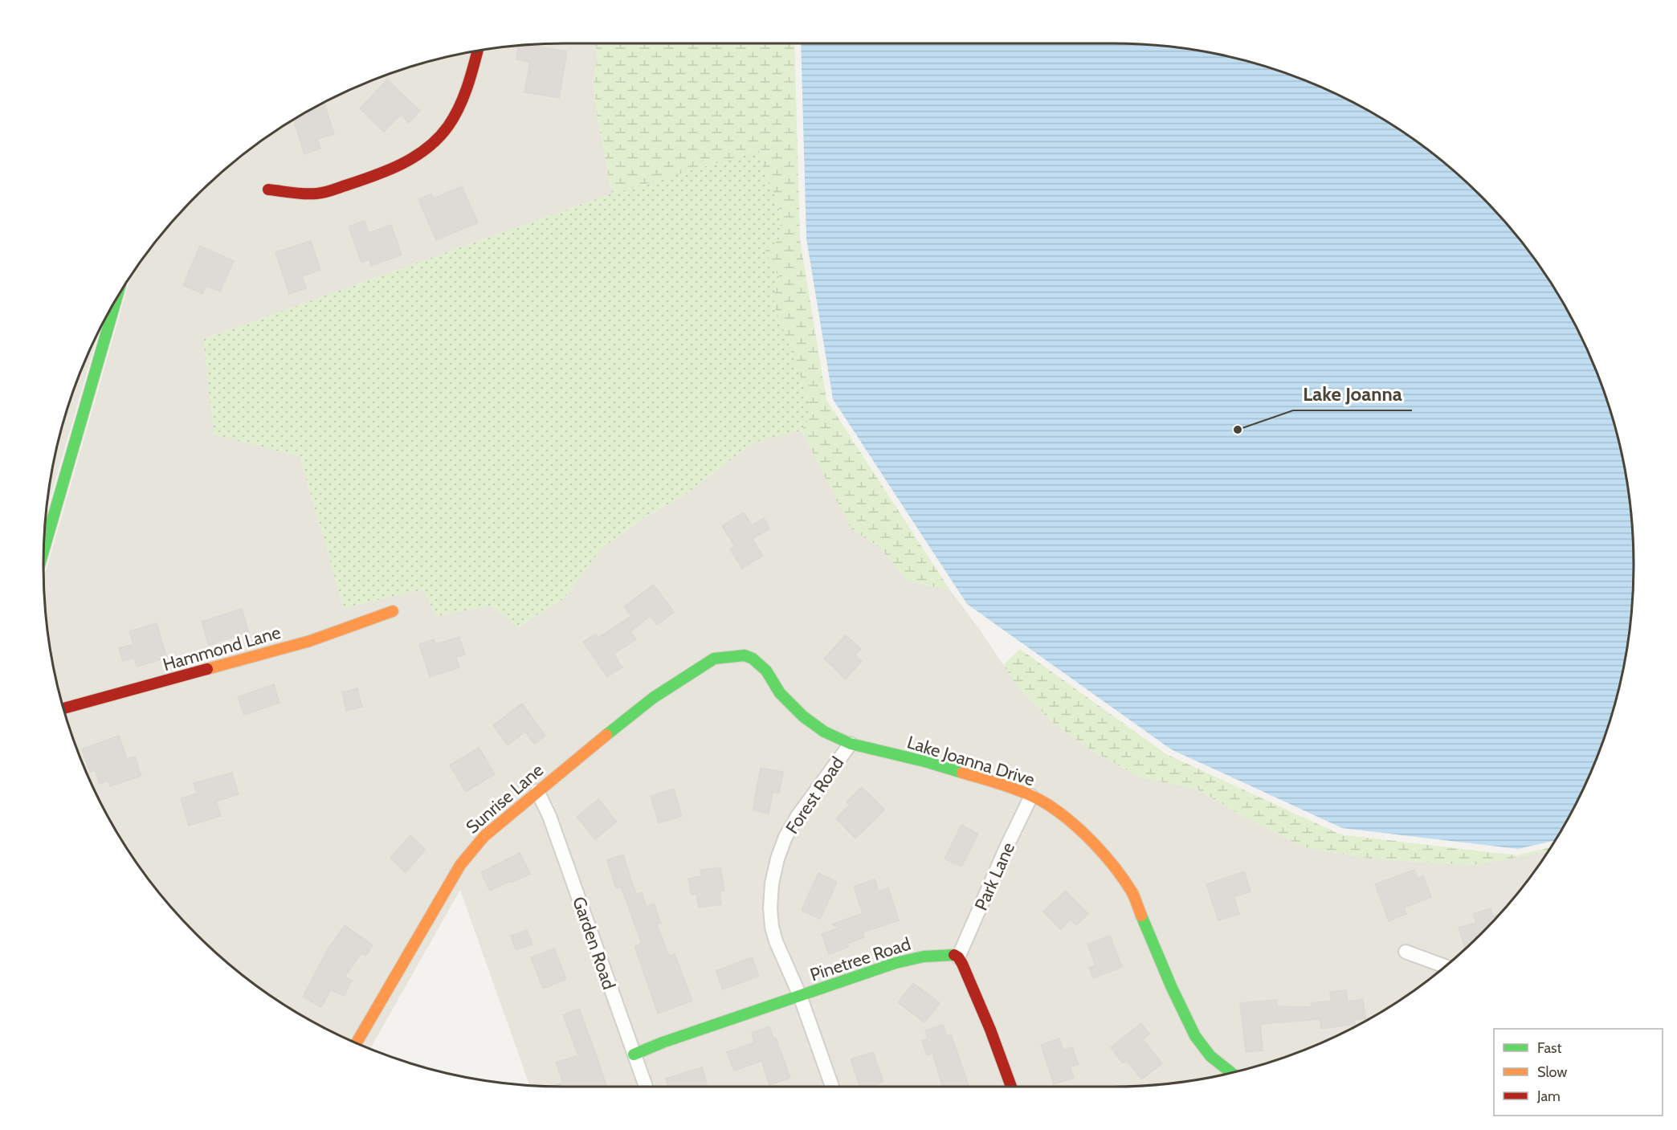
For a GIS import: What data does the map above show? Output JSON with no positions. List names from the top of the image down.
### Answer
{
  "streets": {
    "street": [
      "Hammond Lane",
      "Lake Joanna Drive",
      "Forest Road",
      "Sunrise Lane",
      "Park Lane",
      "Garden Road",
      "Pinetree Road"
    ]
  },
  "crossings": [
    ["Lake Joanna Drive", "Forest Road"],
    ["Lake Joanna Drive", "Sunrise Lane"],
    ["Lake Joanna Drive", "Park Lane"],
    ["Forest Road", "Pinetree Road"],
    ["Sunrise Lane", "Garden Road"],
    ["Park Lane", "Pinetree Road"],
    ["Garden Road", "Pinetree Road"]
  ],
  "places": ["Lake Joanna"],
  "legend": ["Fast", "Slow", "Jam"]
}
